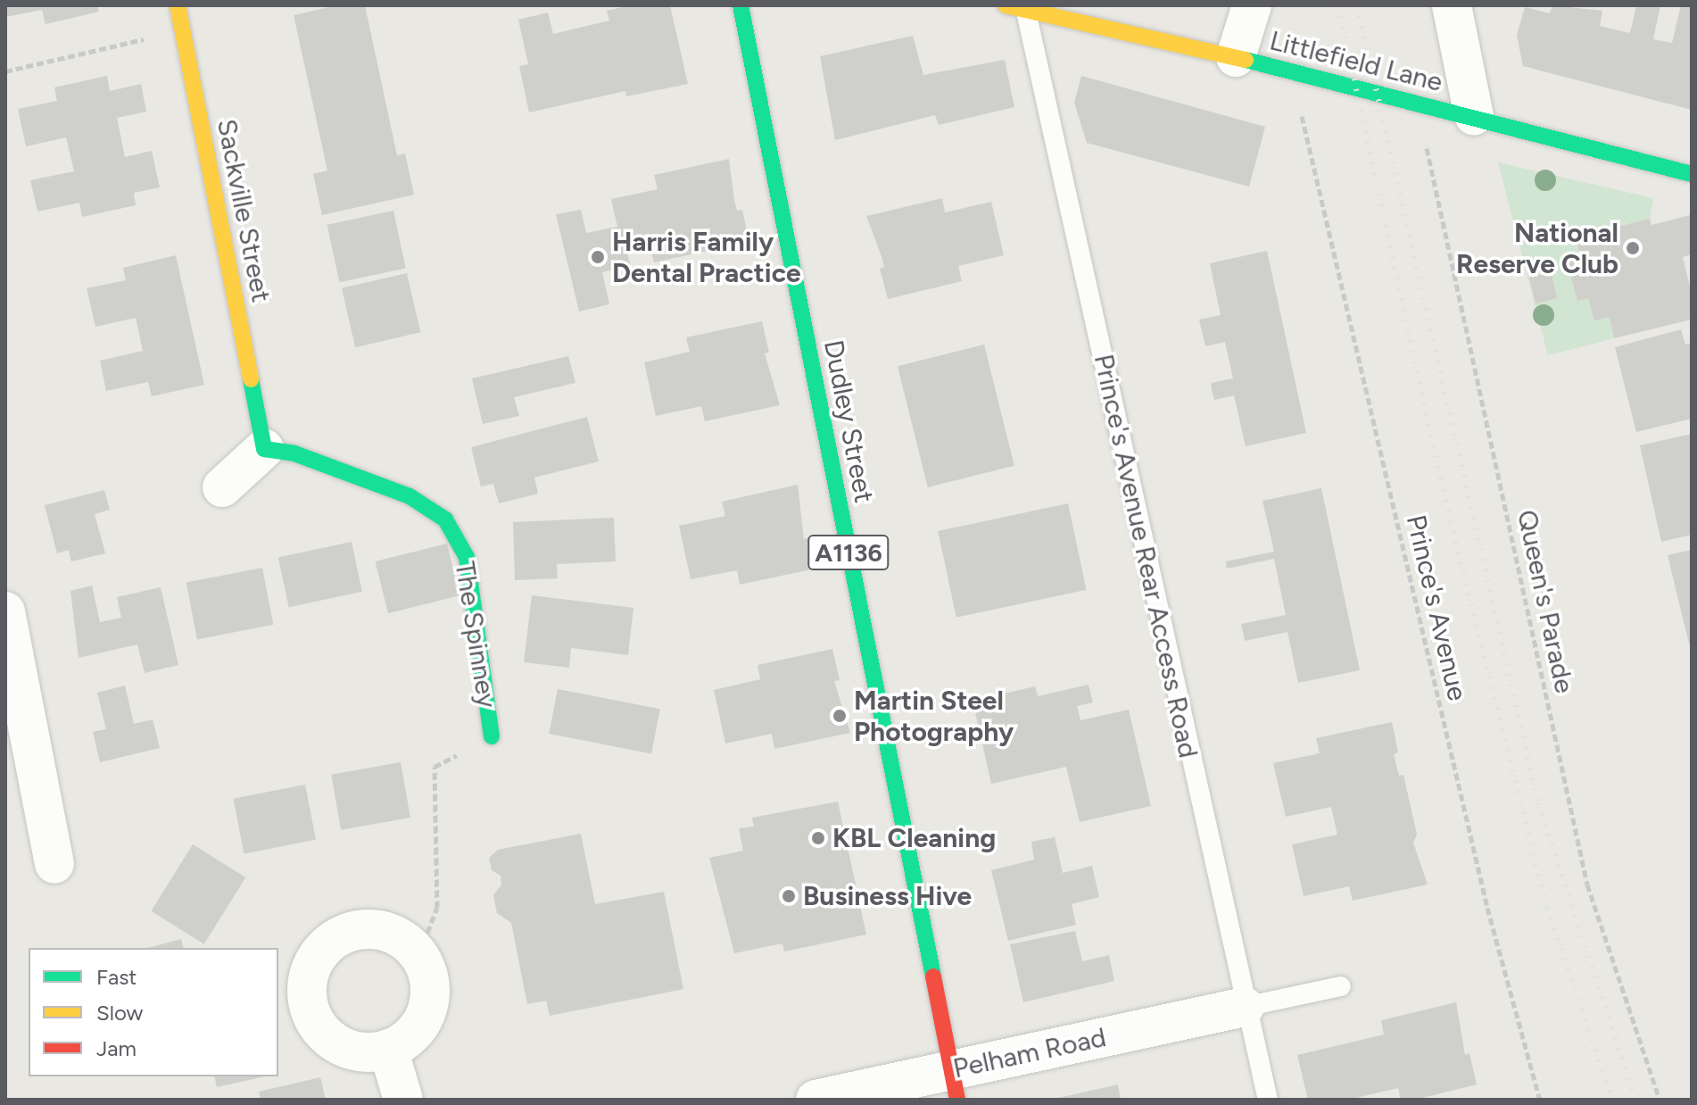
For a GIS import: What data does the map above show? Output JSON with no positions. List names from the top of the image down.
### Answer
{
  "streets": {
    "street": [
      "Littlefield Lane",
      "Sackville Street",
      "Dudley Street",
      "A1136",
      "The Spinney",
      "Pelham Road"
    ],
    "lane": ["Prince's Avenue Rear Access Road"],
    "path": ["Queen's Parade", "Prince's Avenue"]
  },
  "crossings": [
    ["Littlefield Lane", "Prince's Avenue Rear Access Road"],
    ["Littlefield Lane", "Queen's Parade"],
    ["Sackville Street", "The Spinney"],
    ["Dudley Street", "Pelham Road"],
    ["Prince's Avenue Rear Access Road", "Pelham Road"]
  ],
  "places": [
    "National Reserve Club",
    "Harris Family Dental Practice",
    "Martin Steel Photography",
    "KBL Cleaning",
    "Business Hive"
  ],
  "legend": ["Fast", "Slow", "Jam"]
}
